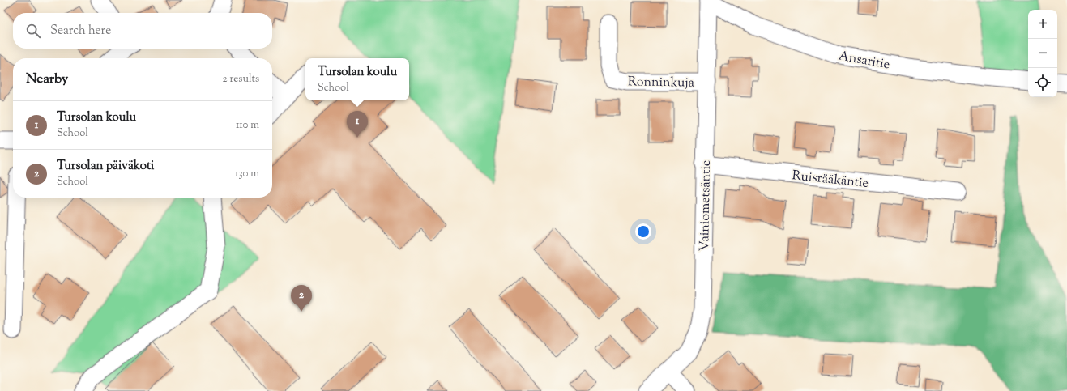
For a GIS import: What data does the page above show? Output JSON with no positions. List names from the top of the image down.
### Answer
{
  "streets": {
    "street": [
      "Ansaritie",
      "Ronninkuja",
      "Ruisrääkäntie",
      "Vainiometsäntie"
    ]
  },
  "crossings": [
    ["Ansaritie", "Vainiometsäntie"],
    ["Ronninkuja", "Vainiometsäntie"],
    ["Ruisrääkäntie", "Vainiometsäntie"]
  ],
  "page": {
    "map_buttons": ["+", "−"],
    "search": "Search here",
    "popup": ["Tursolan koulu", "School"],
    "heading": ["Nearby", "2 results"],
    "list": [
      {
        "mark": "1",
        "name": "Tursolan koulu",
        "note": "School",
        "value": "110 m"
      },
      {
        "mark": "2",
        "name": "Tursolan päiväkoti",
        "note": "School",
        "value": "130 m"
      }
    ],
    "pins": ["1", "2"]
  }
}
